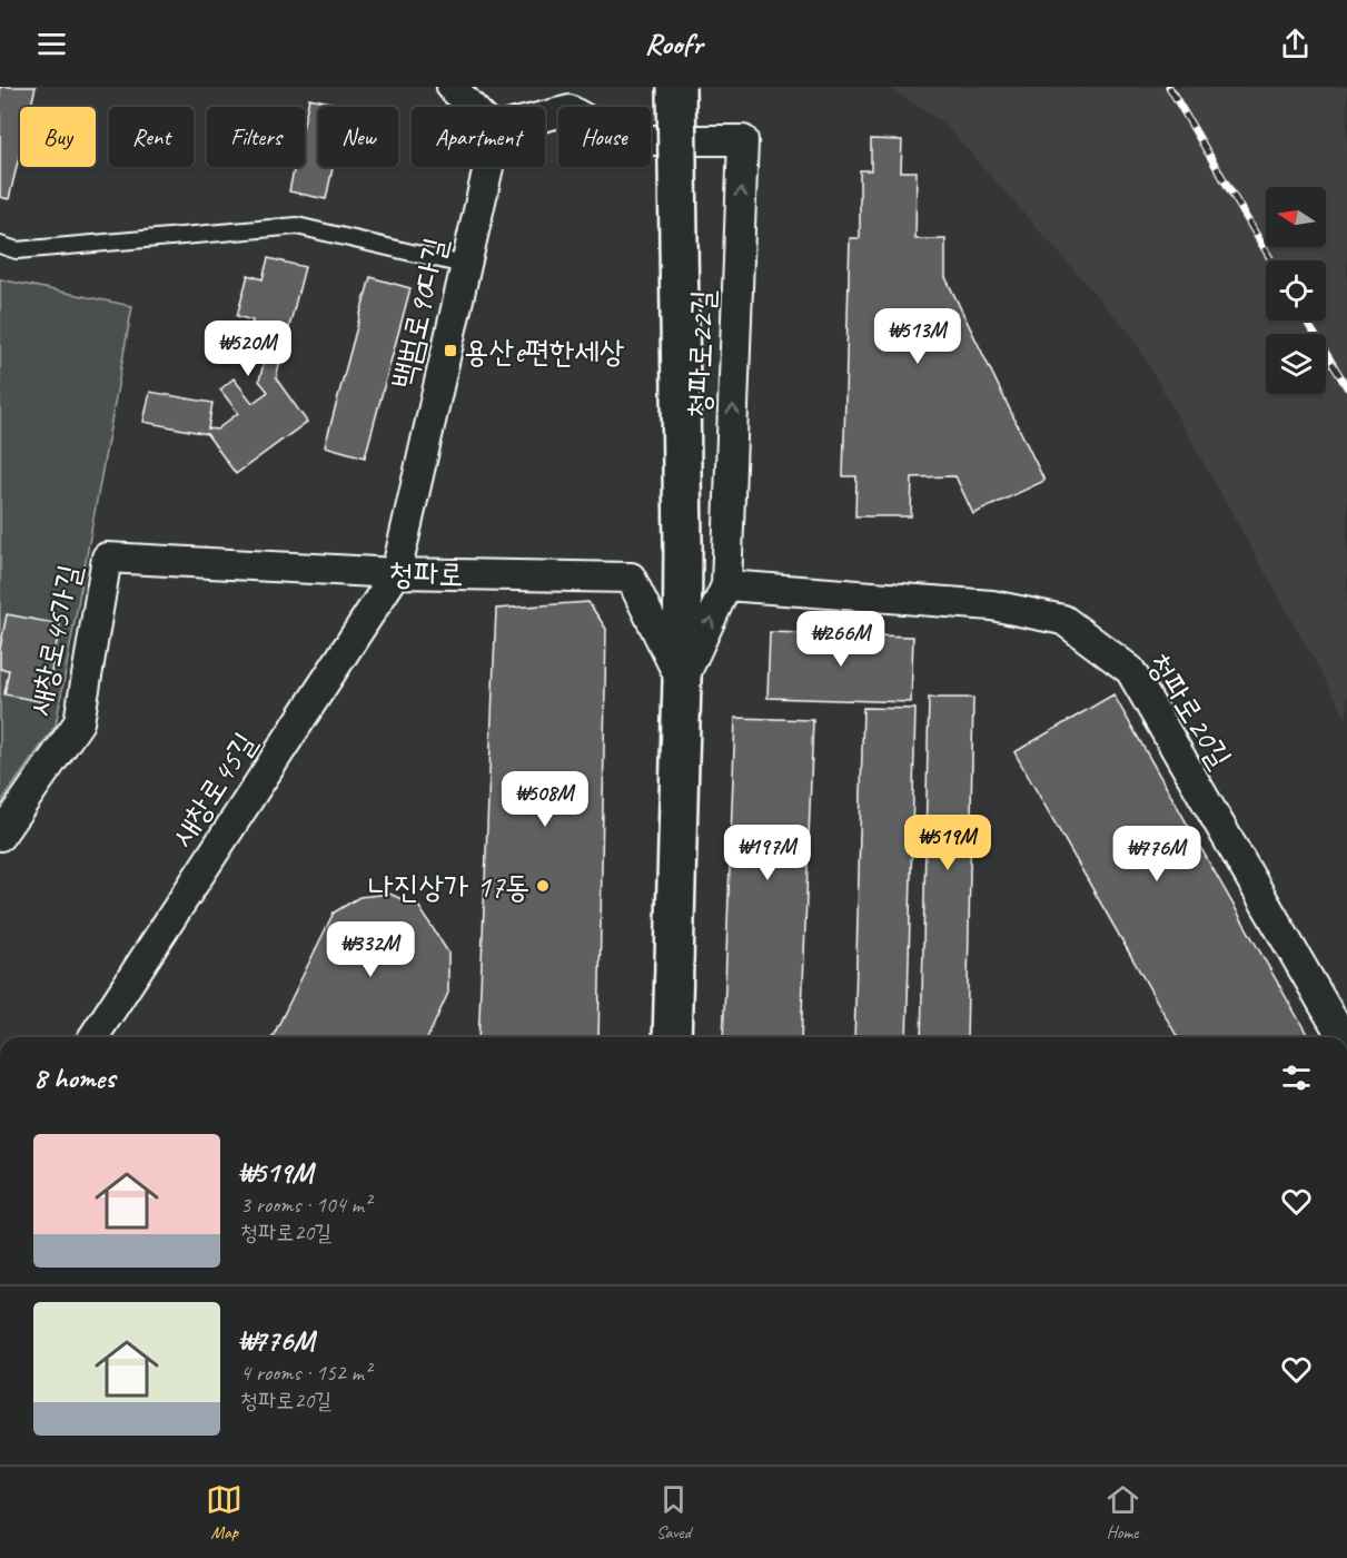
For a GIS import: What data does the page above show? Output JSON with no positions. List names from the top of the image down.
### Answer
{
  "streets": {
    "main road": ["청파로"],
    "street": [
      "백범로90다길",
      "청파로22길",
      "새창로45가길",
      "청파로20길",
      "새창로45길"
    ]
  },
  "crossings": [
    ["백범로90다길", "청파로"],
    ["백범로90다길", "새창로45길"],
    ["청파로22길", "청파로"],
    ["청파로22길", "청파로20길"],
    ["청파로", "새창로45가길"],
    ["청파로", "새창로45길"]
  ],
  "places": {
    "transit": ["용산e편한세상"],
    "other": ["나진상가 17동"]
  },
  "north": "left",
  "page": {
    "header": "Roofr",
    "chip": [
      "Buy",
      "Rent",
      "Filters",
      "New",
      "Apartment",
      "House"
    ],
    "price": [
      "₩513M",
      "₩520M",
      "₩266M",
      "₩508M",
      "₩519M",
      "₩197M",
      "₩776M",
      "₩332M"
    ],
    "heading": "8 homes",
    "list": [
      {
        "name": "₩519M",
        "note": "3 rooms · 104 m² · 청파로20길"
      },
      {
        "name": "₩776M",
        "note": "4 rooms · 152 m² · 청파로20길"
      }
    ],
    "tabs": ["Map", "Saved", "Home"]
  }
}
